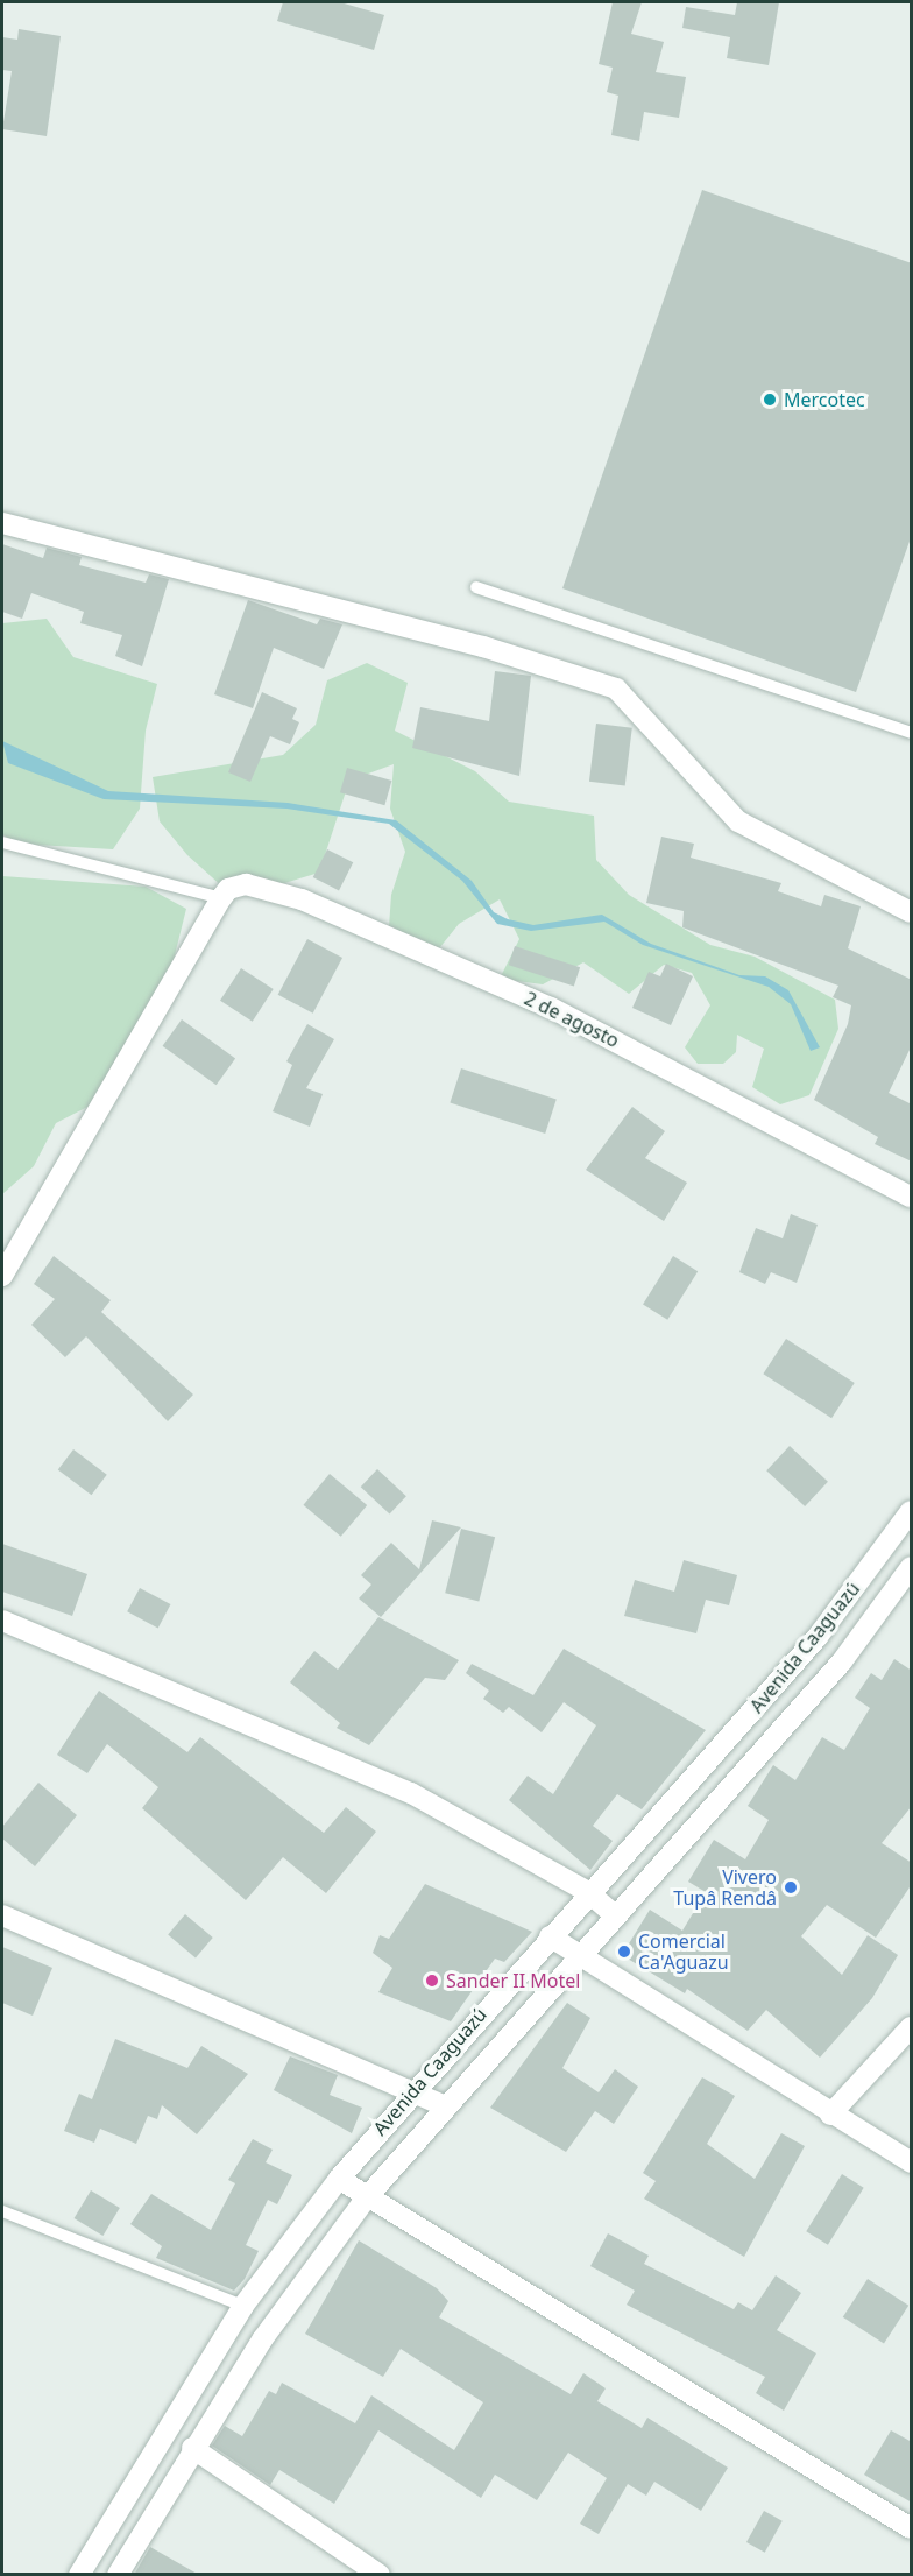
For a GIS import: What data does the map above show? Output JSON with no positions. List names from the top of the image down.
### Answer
{
  "streets": {
    "street": ["2 de agosto", "Avenida Caaguazú"]
  },
  "places": [
    "Mercotec",
    "Vivero Tupâ Rendâ",
    "Comercial Ca'Aguazu",
    "Sander II Motel"
  ]
}
